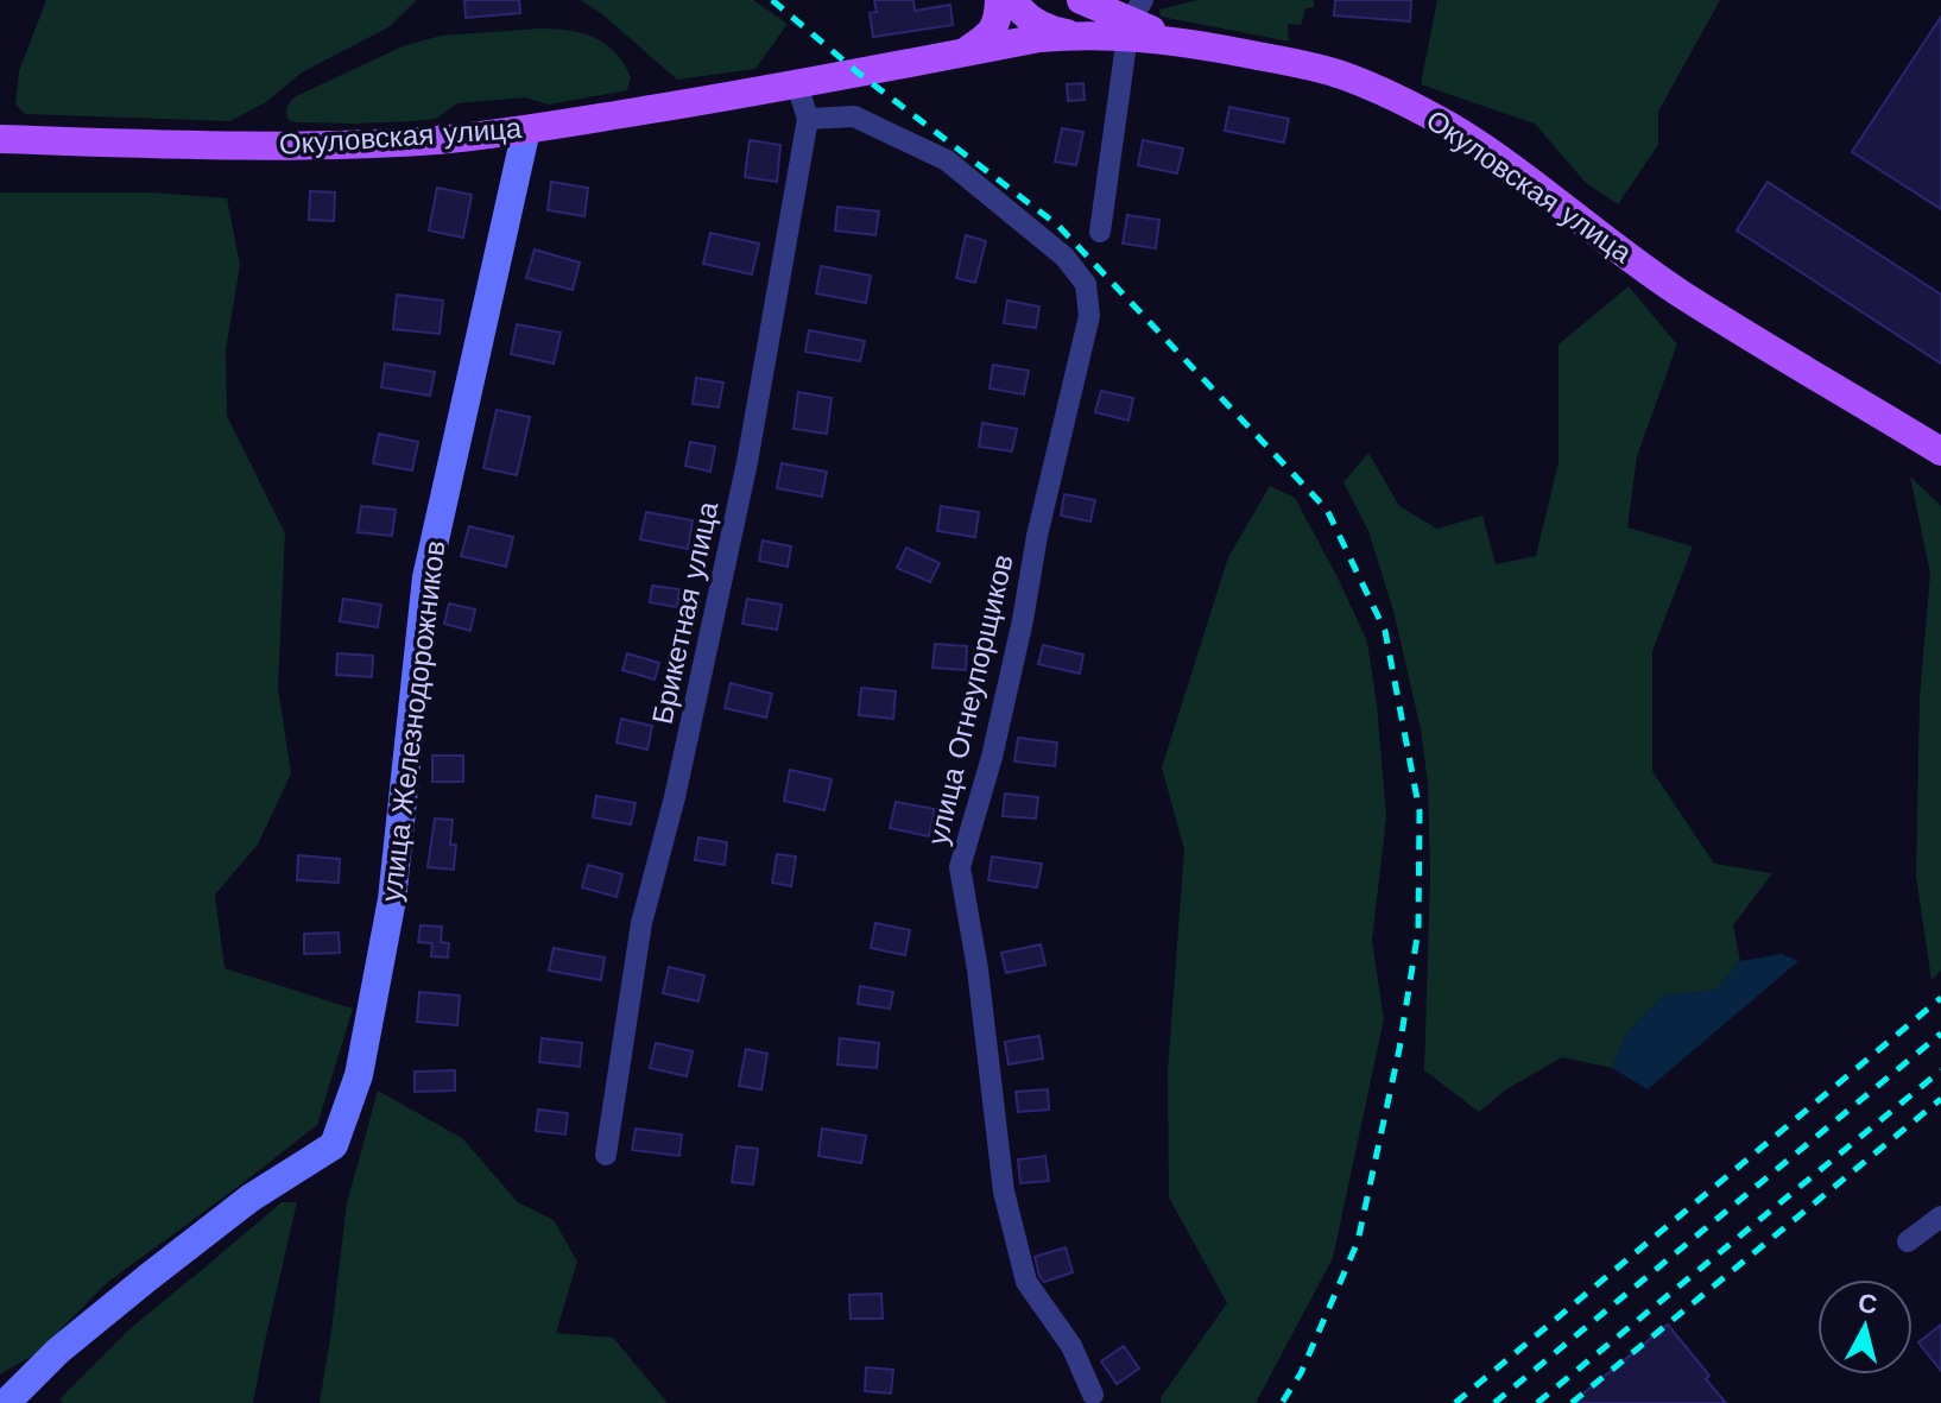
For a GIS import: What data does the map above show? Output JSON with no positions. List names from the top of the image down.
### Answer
{
  "streets": {
    "main road": ["Окуловская улица"],
    "street": ["Брикетная улица", "улица Огнеупорщиков", "улица Железнодорожников"]
  },
  "crossings": [
    ["Окуловская улица", "Брикетная улица"],
    ["Окуловская улица", "улица Железнодорожников"],
    ["Брикетная улица", "улица Огнеупорщиков"]
  ],
  "north": "top"
}
